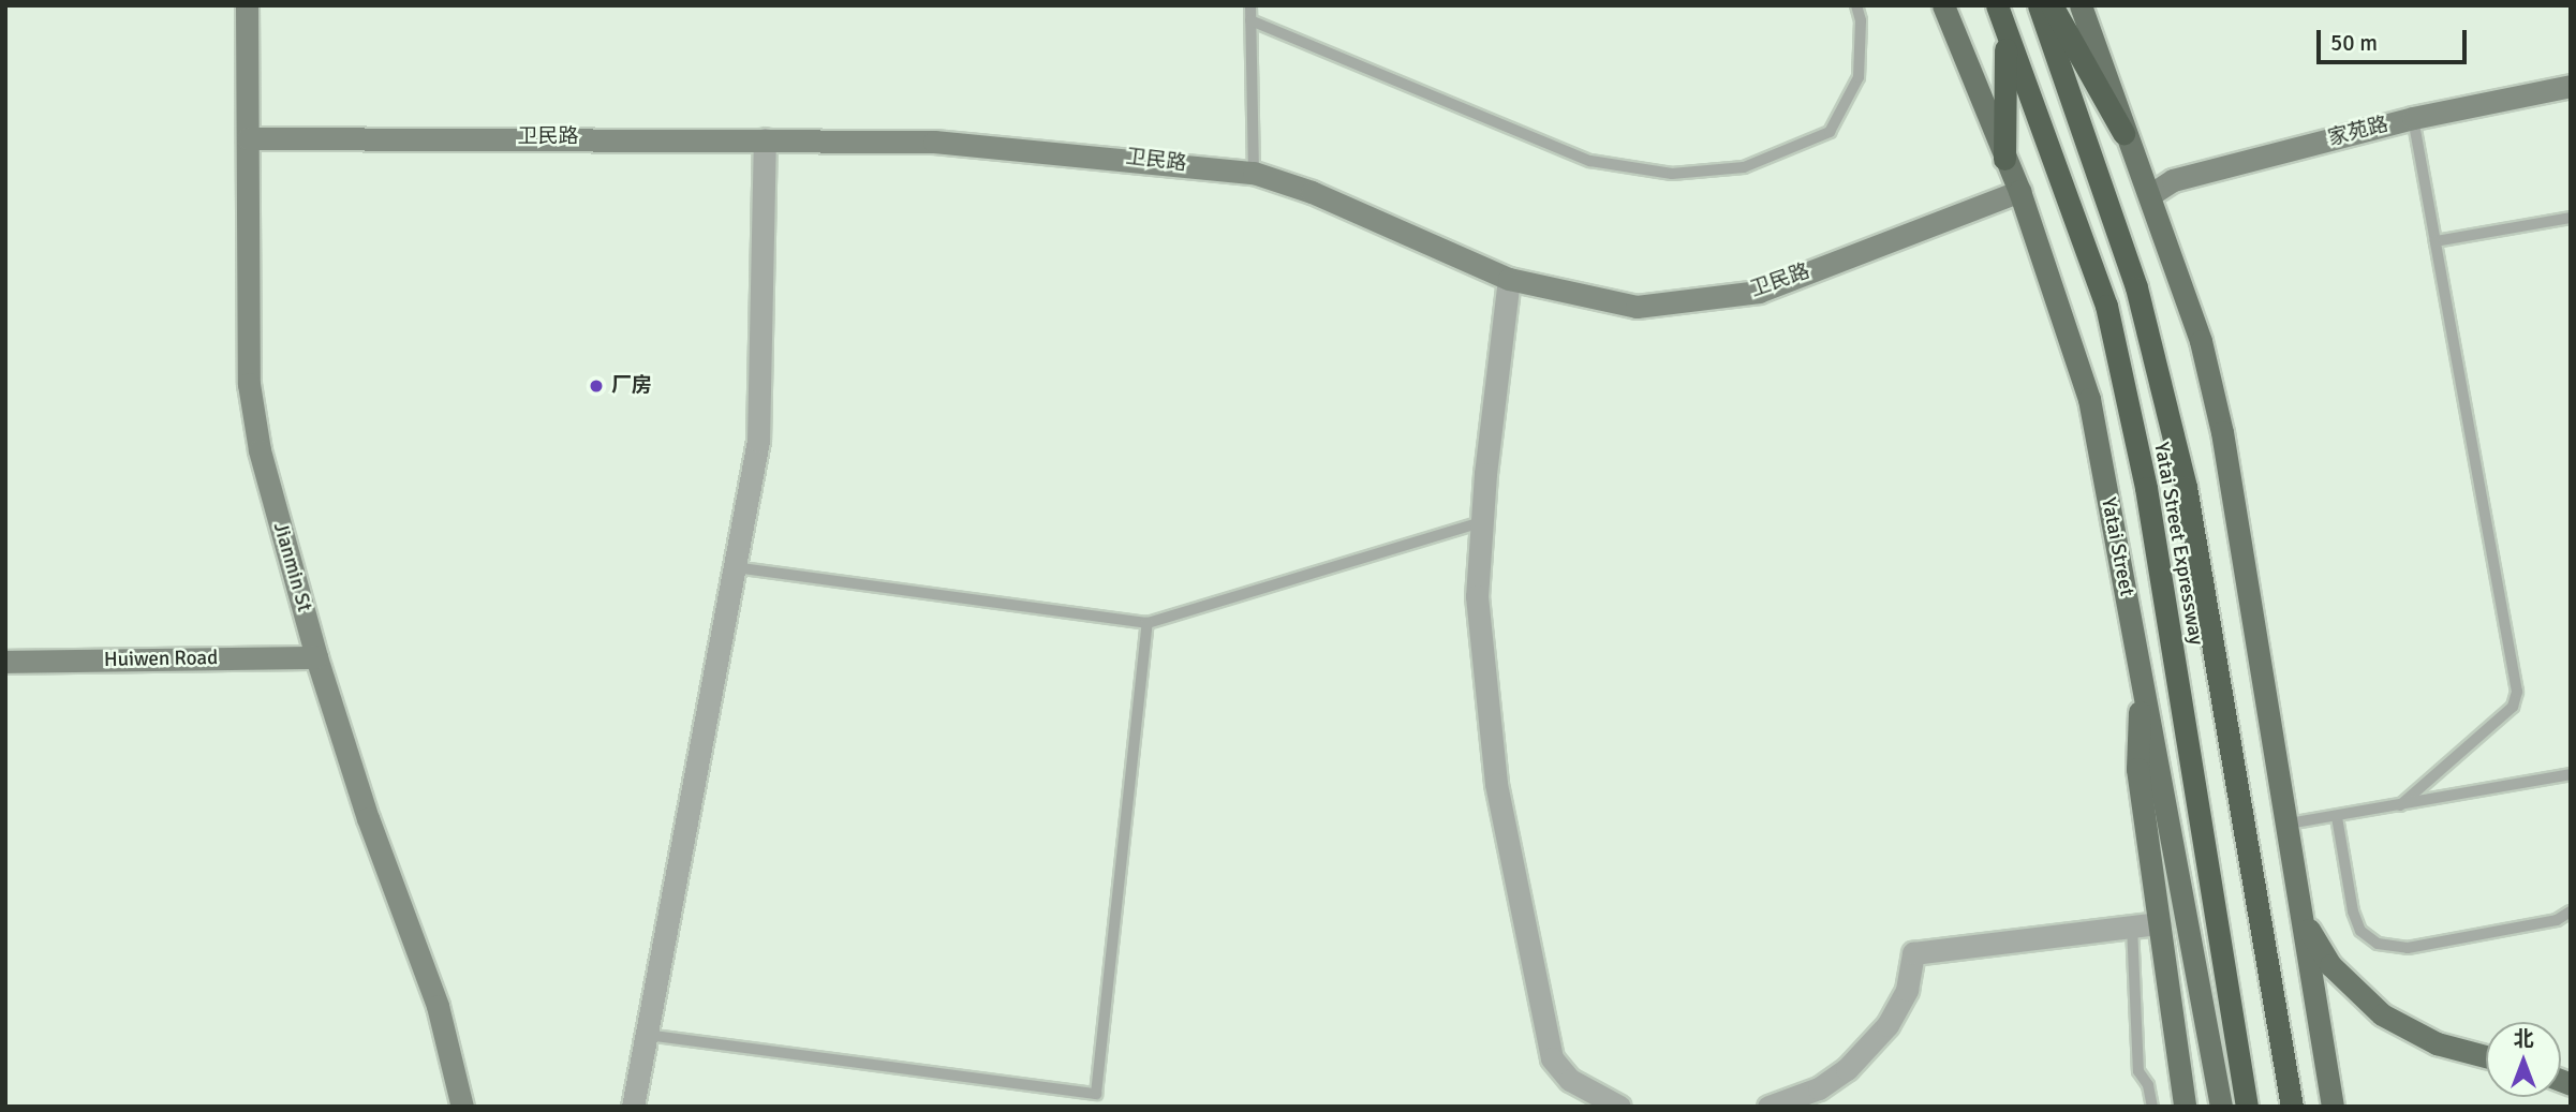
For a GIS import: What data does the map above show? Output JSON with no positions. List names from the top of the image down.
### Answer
{
  "streets": {
    "highway": ["Yatai Street Expressway"],
    "main road": ["Yatai Street"],
    "street": [
      "家苑路",
      "卫民路",
      "Jianmin St",
      "Huiwen Road"
    ]
  },
  "crossings": [
    ["卫民路", "Yatai Street"],
    ["卫民路", "Jianmin St"],
    ["Jianmin St", "Huiwen Road"]
  ],
  "places": ["厂房"],
  "scale_bar": "50 m",
  "north": "top"
}
